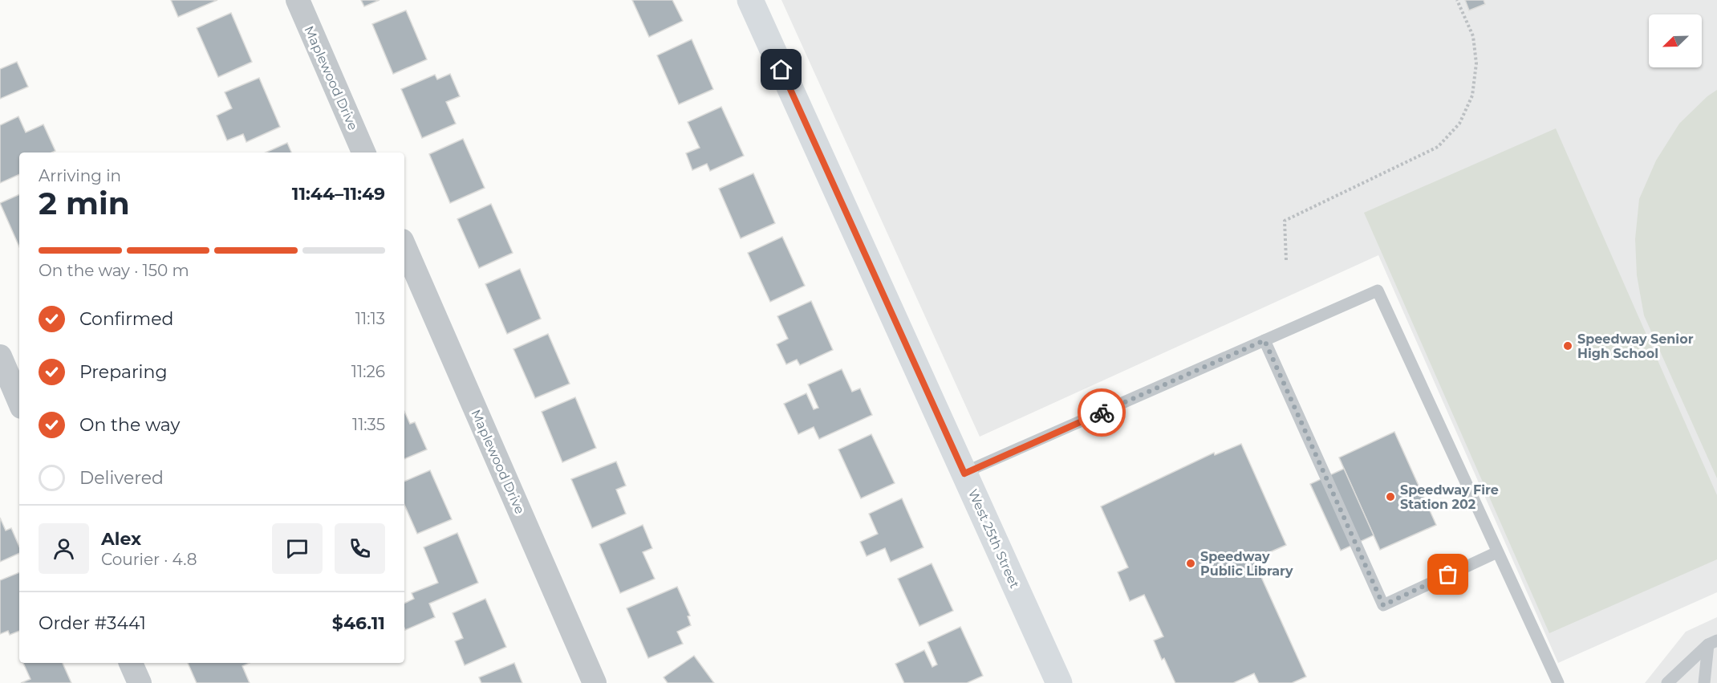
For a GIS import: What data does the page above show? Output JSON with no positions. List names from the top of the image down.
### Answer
{
  "streets": {
    "street": ["Maplewood Drive", "West 25th Street"]
  },
  "places": ["Speedway Senior High School", "Speedway Fire Station 202", "Speedway Public Library"],
  "north": "bottom left",
  "page": {
    "heading": ["2 min", "Arriving in", "11:44–11:49"],
    "panel": [
      "Alex",
      "Courier · 4.8",
      "Order #3441",
      "$46.11"
    ],
    "bar": "On the way · 150 m",
    "list": [
      ["Confirmed", "11:13"],
      ["Preparing", "11:26"],
      ["On the way", "11:35"],
      "Delivered"
    ]
  }
}
